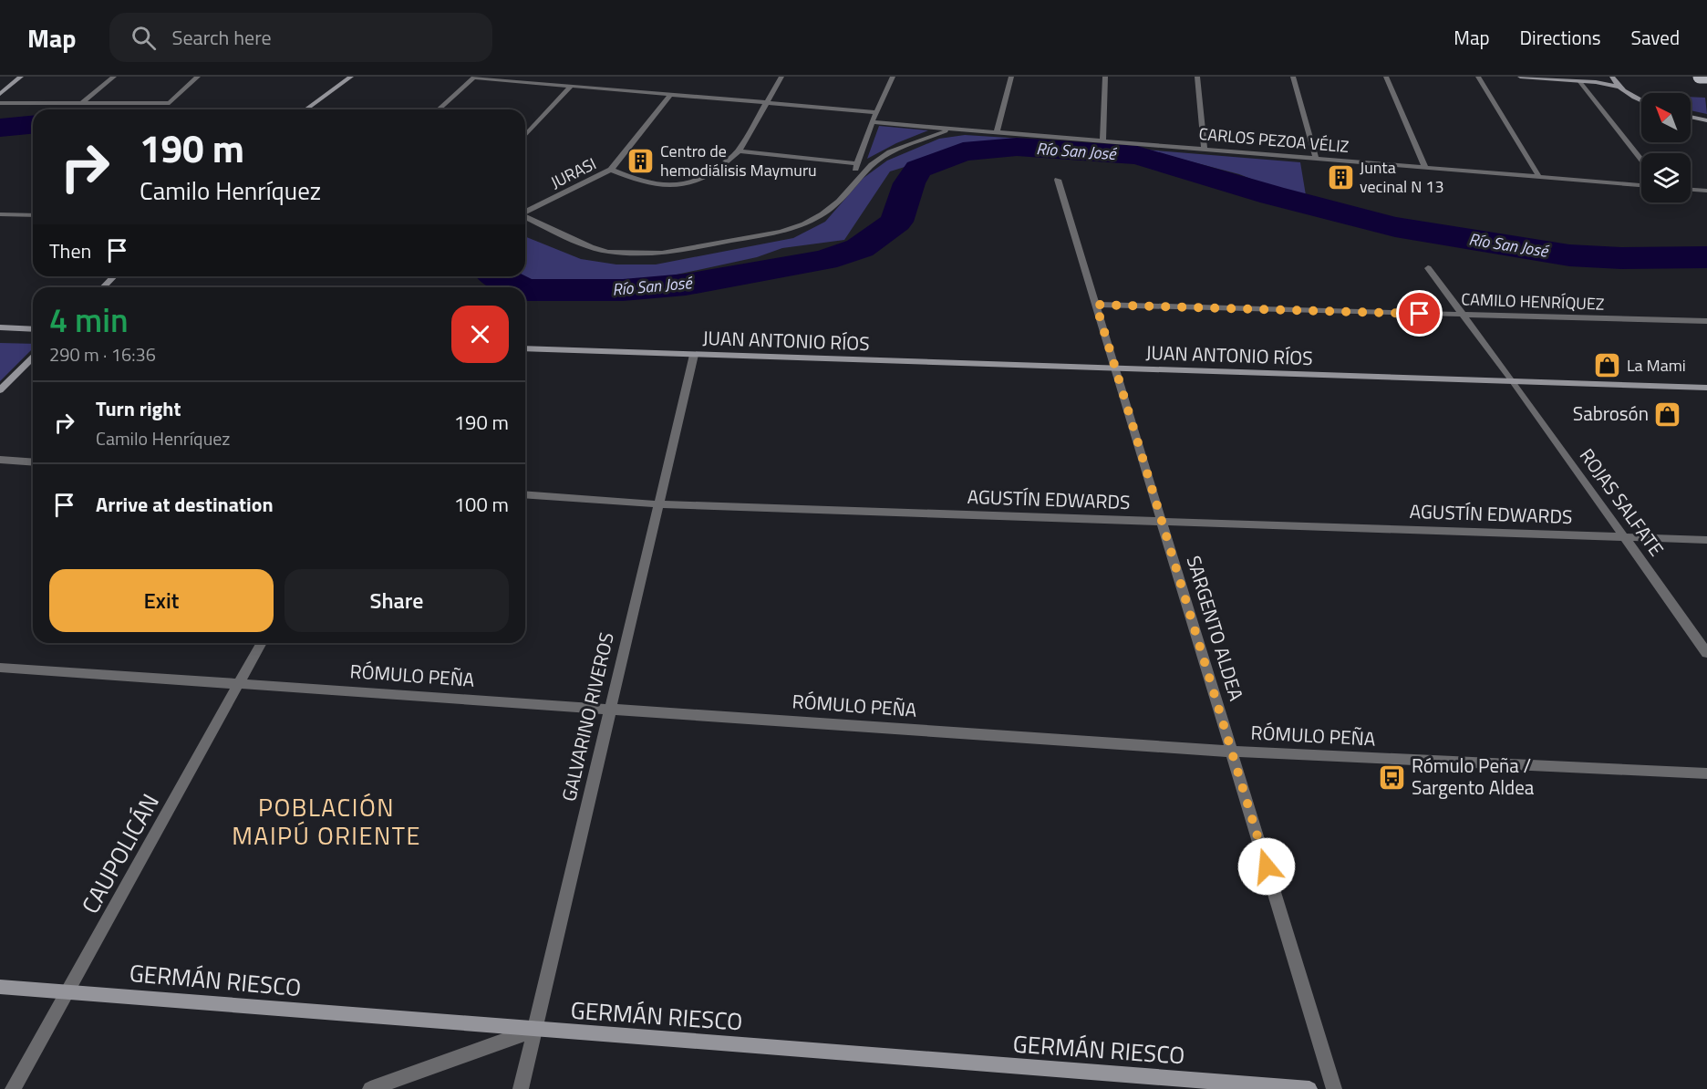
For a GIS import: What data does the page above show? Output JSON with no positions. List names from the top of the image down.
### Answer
{
  "streets": {
    "main road": ["JUAN ANTONIO RÍOS", "GERMÁN RIESCO"],
    "street": [
      "CARLOS PEZOA VÉLIZ",
      "JURASI",
      "CAMILO HENRÍQUEZ",
      "AGUSTÍN EDWARDS",
      "ROJAS SALFATE",
      "SARGENTO ALDEA",
      "RÓMULO PEÑA",
      "GALVARINO RIVEROS",
      "CAUPOLICÁN"
    ]
  },
  "crossings": [
    ["CAMILO HENRÍQUEZ", "ROJAS SALFATE"],
    ["CAMILO HENRÍQUEZ", "SARGENTO ALDEA"],
    ["JUAN ANTONIO RÍOS", "ROJAS SALFATE"],
    ["JUAN ANTONIO RÍOS", "SARGENTO ALDEA"],
    ["JUAN ANTONIO RÍOS", "GALVARINO RIVEROS"],
    ["AGUSTÍN EDWARDS", "ROJAS SALFATE"],
    ["AGUSTÍN EDWARDS", "SARGENTO ALDEA"],
    ["AGUSTÍN EDWARDS", "GALVARINO RIVEROS"],
    ["SARGENTO ALDEA", "RÓMULO PEÑA"],
    ["RÓMULO PEÑA", "GALVARINO RIVEROS"],
    ["RÓMULO PEÑA", "CAUPOLICÁN"],
    ["GALVARINO RIVEROS", "GERMÁN RIESCO"],
    ["CAUPOLICÁN", "GERMÁN RIESCO"]
  ],
  "districts": ["POBLACIÓN MAIPÚ ORIENTE"],
  "water": ["Río San José"],
  "places": {
    "building": ["Centro de hemodiálisis Maymuru", "Junta vecinal N 13"],
    "shop": ["La Mami", "Sabrosón"],
    "bus stop": ["Rómulo Peña / Sargento Aldea"]
  },
  "north": "top left",
  "page": {
    "header": "Map",
    "search": "Search here",
    "nav": ["Map", "Directions", "Saved"],
    "turn": ["190 m", "Camilo Henríquez"],
    "then": "Then",
    "heading": ["4 min", "290 m · 16:36"],
    "list": [
      {
        "name": "Turn right",
        "note": "Camilo Henríquez",
        "value": "190 m"
      },
      {
        "name": "Arrive at destination",
        "value": "100 m"
      }
    ],
    "buttons": ["Exit", "Share"]
  }
}
